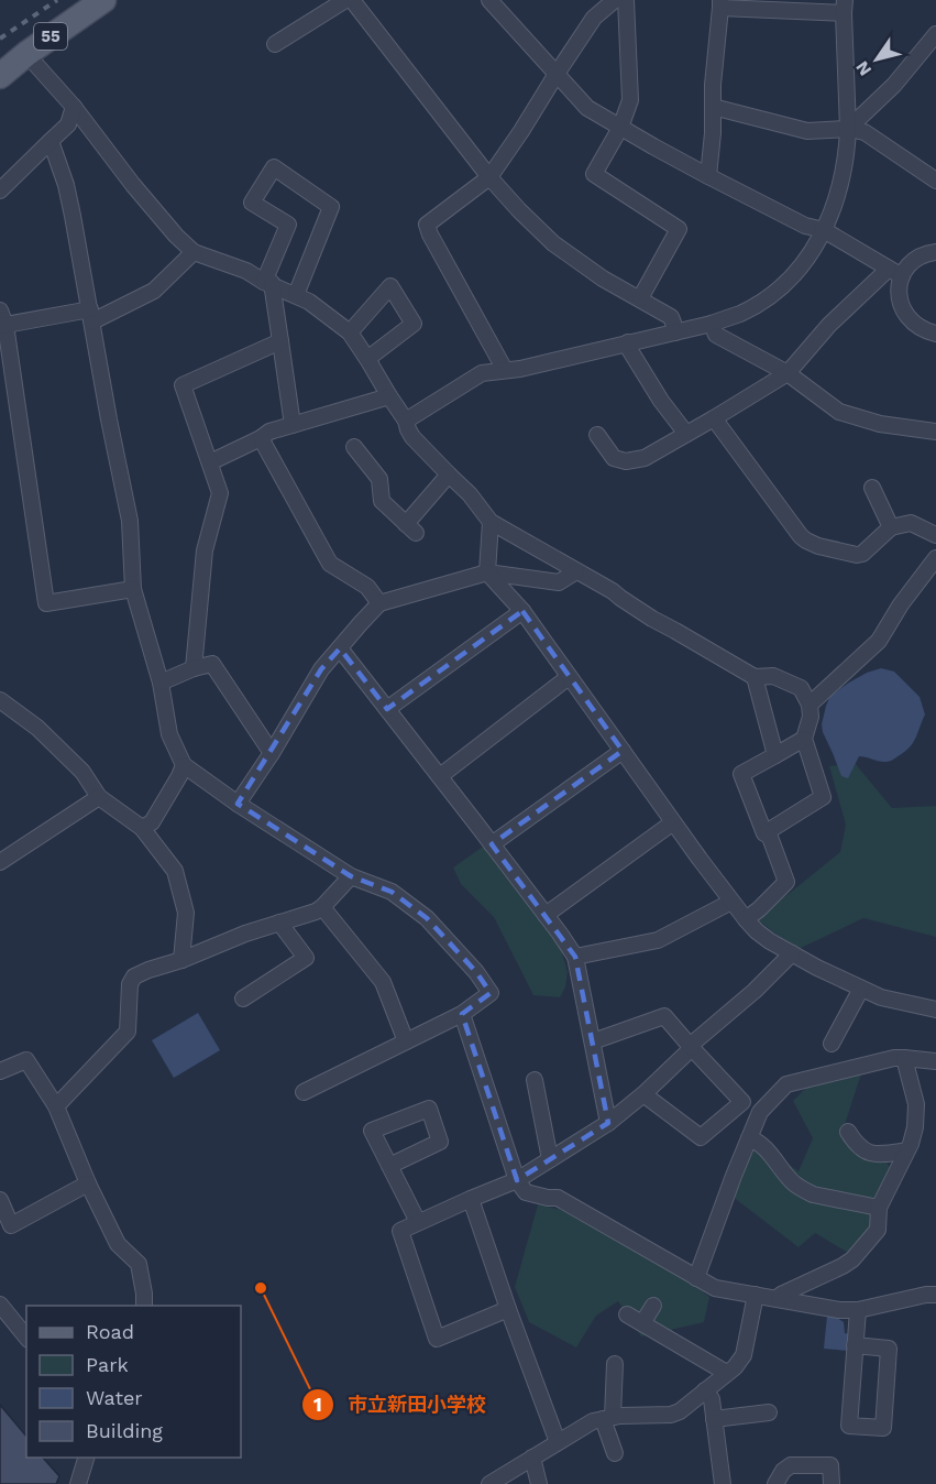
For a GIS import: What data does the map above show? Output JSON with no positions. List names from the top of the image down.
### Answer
{
  "streets": {
    "main road": ["55"]
  },
  "places": ["市立新田小学校"],
  "legend": [
    "Road",
    "Park",
    "Water",
    "Building"
  ],
  "north": "bottom left"
}
